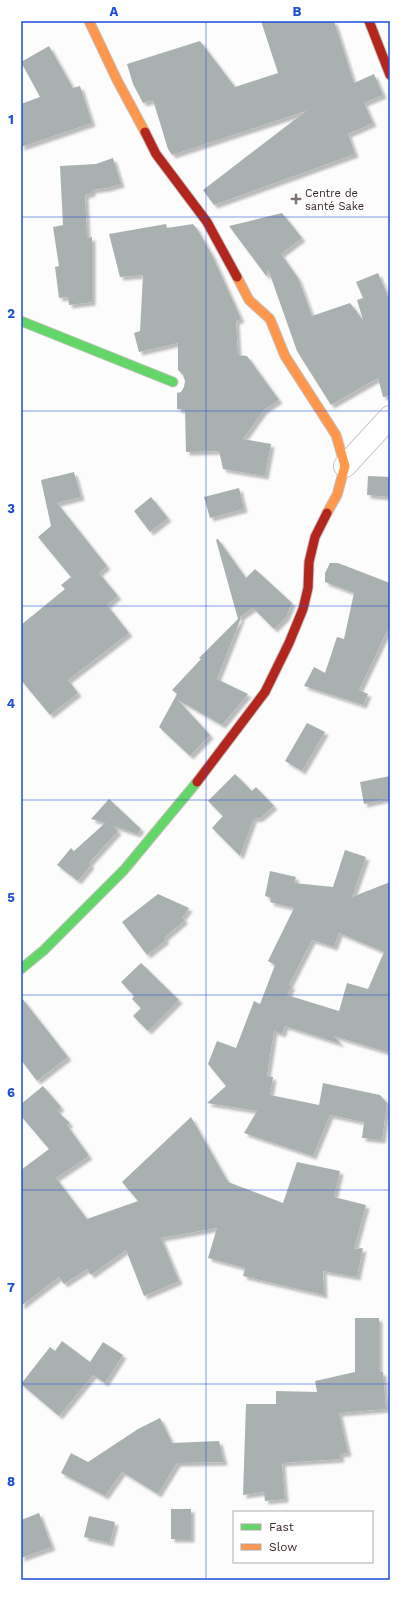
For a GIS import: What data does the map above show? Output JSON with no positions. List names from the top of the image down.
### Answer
{
  "places": {
    "health": ["Centre de santé Sake"]
  },
  "legend": ["Fast", "Slow"],
  "grid": {
    "columns": ["A", "B"],
    "rows": [
      "1",
      "2",
      "3",
      "4",
      "5",
      "6",
      "7",
      "8"
    ]
  }
}
